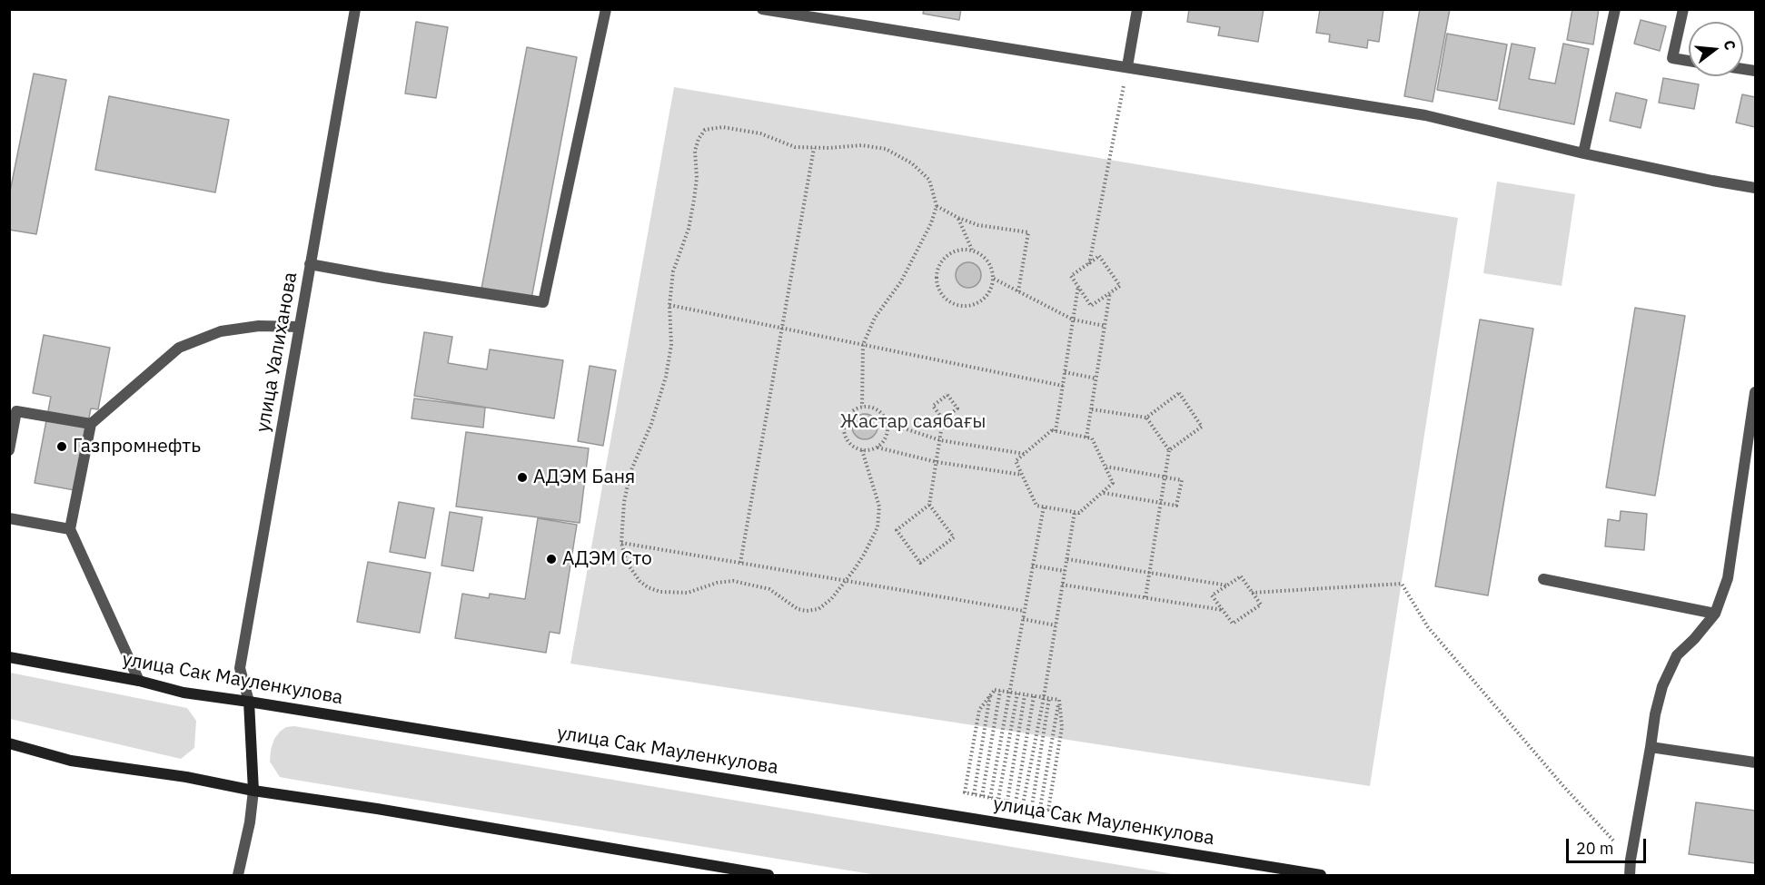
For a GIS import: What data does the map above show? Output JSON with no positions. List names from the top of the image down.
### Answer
{
  "streets": {
    "main road": ["улица Сак Мауленкулова"],
    "street": ["улица Уалиханова"]
  },
  "crossings": [
    ["улица Уалиханова", "улица Сак Мауленкулова"]
  ],
  "parks": ["Жастар саябағы"],
  "places": ["Газпромнефть", "АДЭМ Баня", "АДЭМ Сто"],
  "scale_bar": "20 m",
  "north": "right"
}
